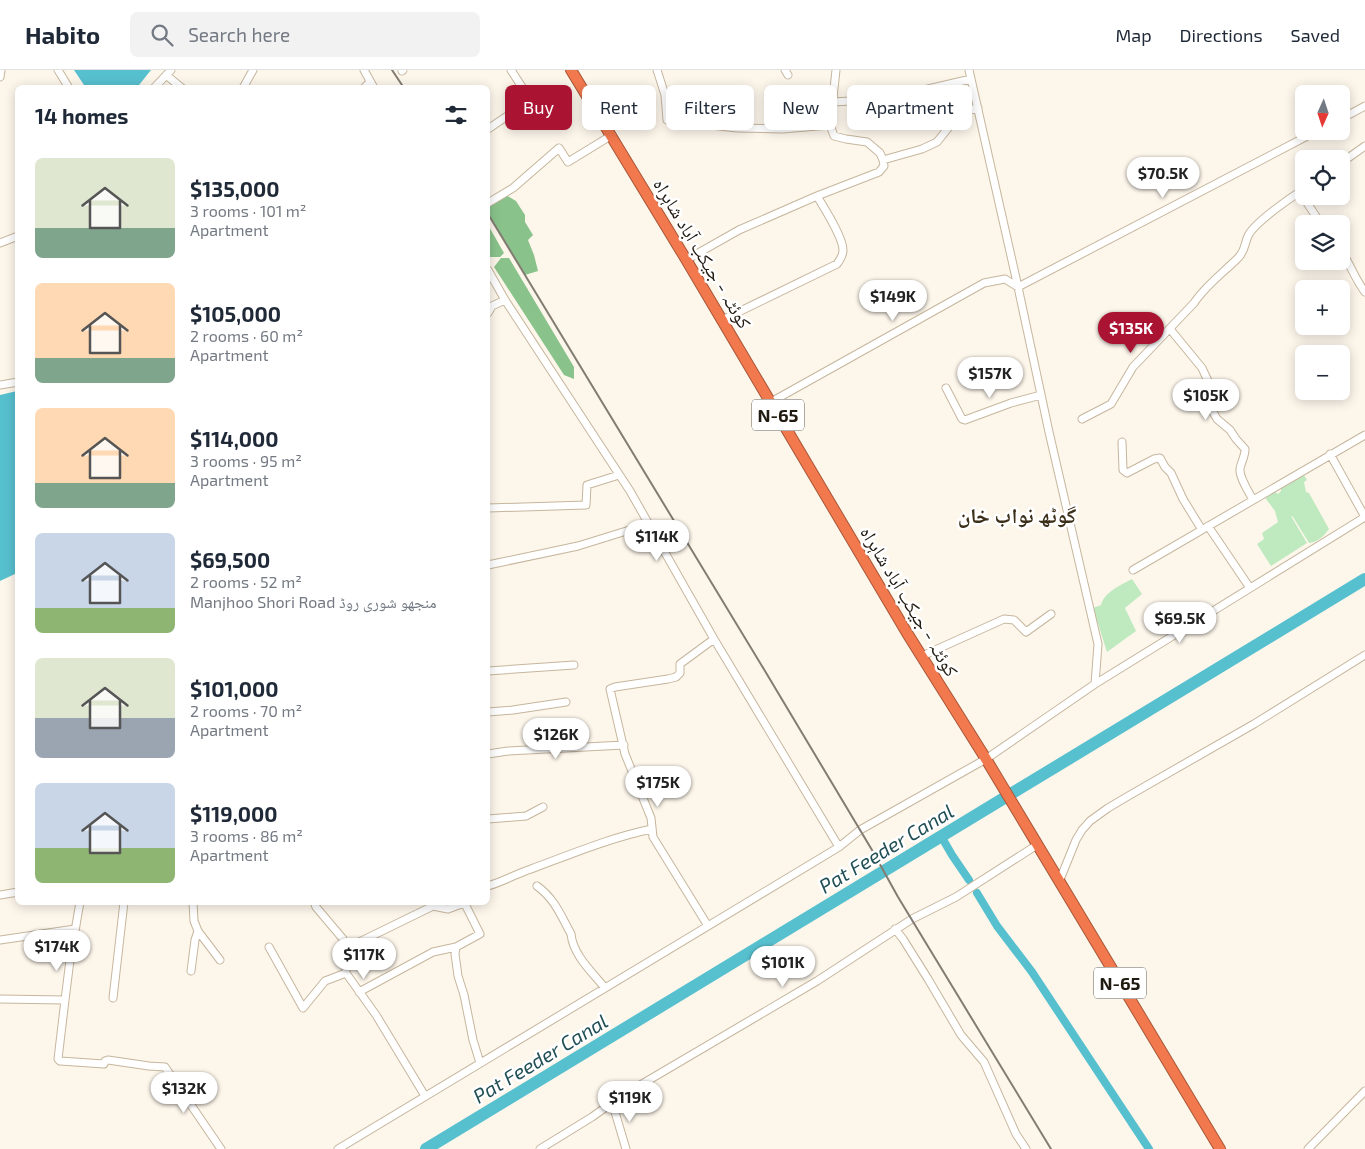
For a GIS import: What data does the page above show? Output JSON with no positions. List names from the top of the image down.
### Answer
{
  "streets": {
    "highway": ["کوئٹہ - جیکب آباد شاہراہ", "N-65"]
  },
  "districts": ["گوٹھ نواب خان"],
  "water": ["Pat Feeder Canal"],
  "north": "bottom",
  "page": {
    "header": "Habito",
    "search": "Search here",
    "nav": ["Map", "Directions", "Saved"],
    "map_buttons": ["+", "−"],
    "chip": [
      "Buy",
      "Rent",
      "Filters",
      "New",
      "Apartment"
    ],
    "heading": "14 homes",
    "list": [
      {
        "name": "$135,000",
        "note": "3 rooms · 101 m² · Apartment"
      },
      {
        "name": "$105,000",
        "note": "2 rooms · 60 m² · Apartment"
      },
      {
        "name": "$114,000",
        "note": "3 rooms · 95 m² · Apartment"
      },
      {
        "name": "$69,500",
        "note": "2 rooms · 52 m² · Manjhoo Shori Road منجھو شوری روڈ"
      },
      {
        "name": "$101,000",
        "note": "2 rooms · 70 m² · Apartment"
      },
      {
        "name": "$119,000",
        "note": "3 rooms · 86 m² · Apartment"
      }
    ],
    "price": [
      "$70.5K",
      "$149K",
      "$135K",
      "$157K",
      "$105K",
      "$114K",
      "$69.5K",
      "$126K",
      "$175K",
      "$174K",
      "$117K",
      "$101K",
      "$132K",
      "$119K"
    ]
  }
}
